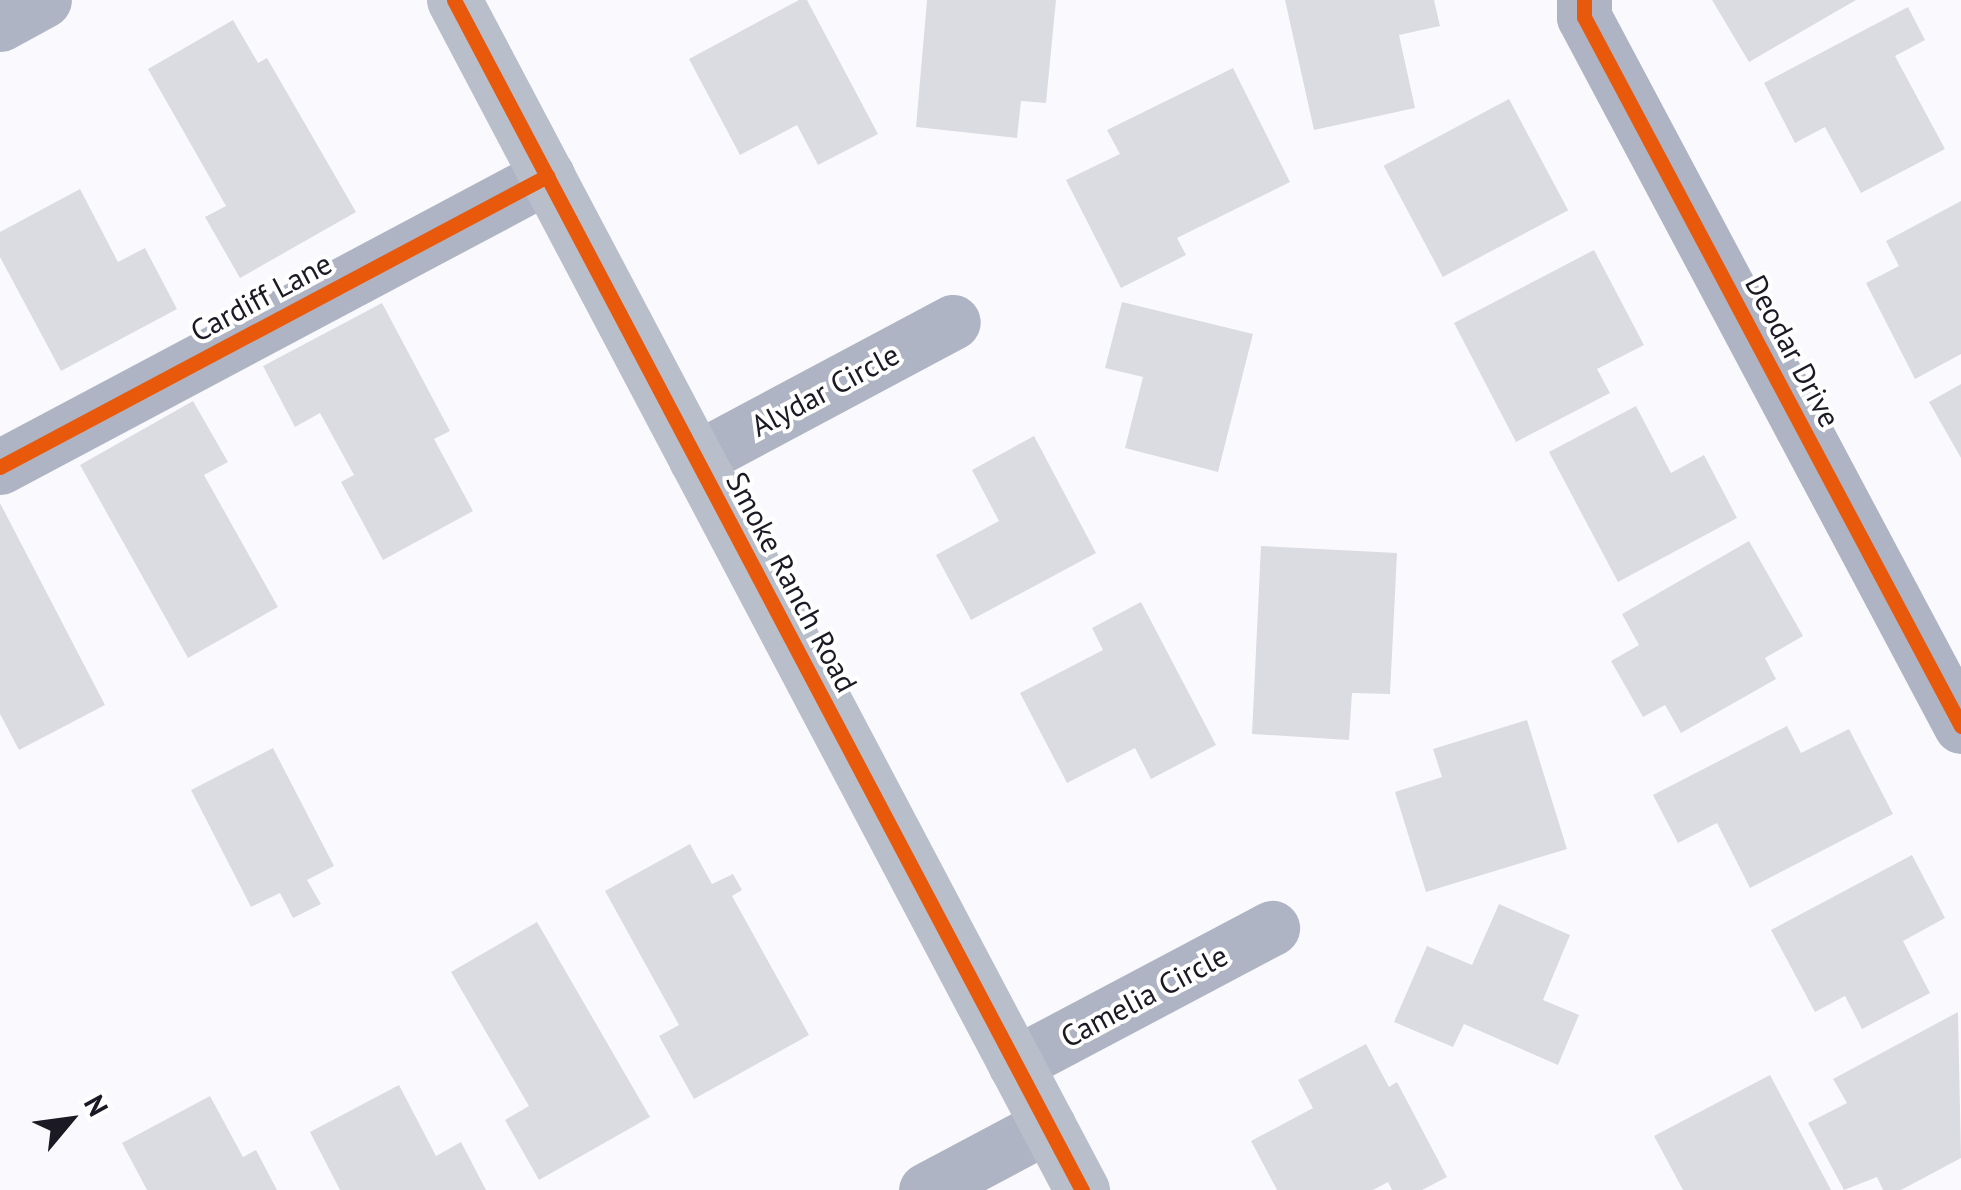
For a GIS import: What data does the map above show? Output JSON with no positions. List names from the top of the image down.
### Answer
{
  "streets": {
    "main road": ["Smoke Ranch Road"],
    "street": [
      "Cardiff Lane",
      "Deodar Drive",
      "Alydar Circle",
      "Camelia Circle"
    ]
  },
  "crossings": [
    ["Cardiff Lane", "Smoke Ranch Road"],
    ["Alydar Circle", "Smoke Ranch Road"],
    ["Smoke Ranch Road", "Camelia Circle"]
  ],
  "north": "top right"
}
